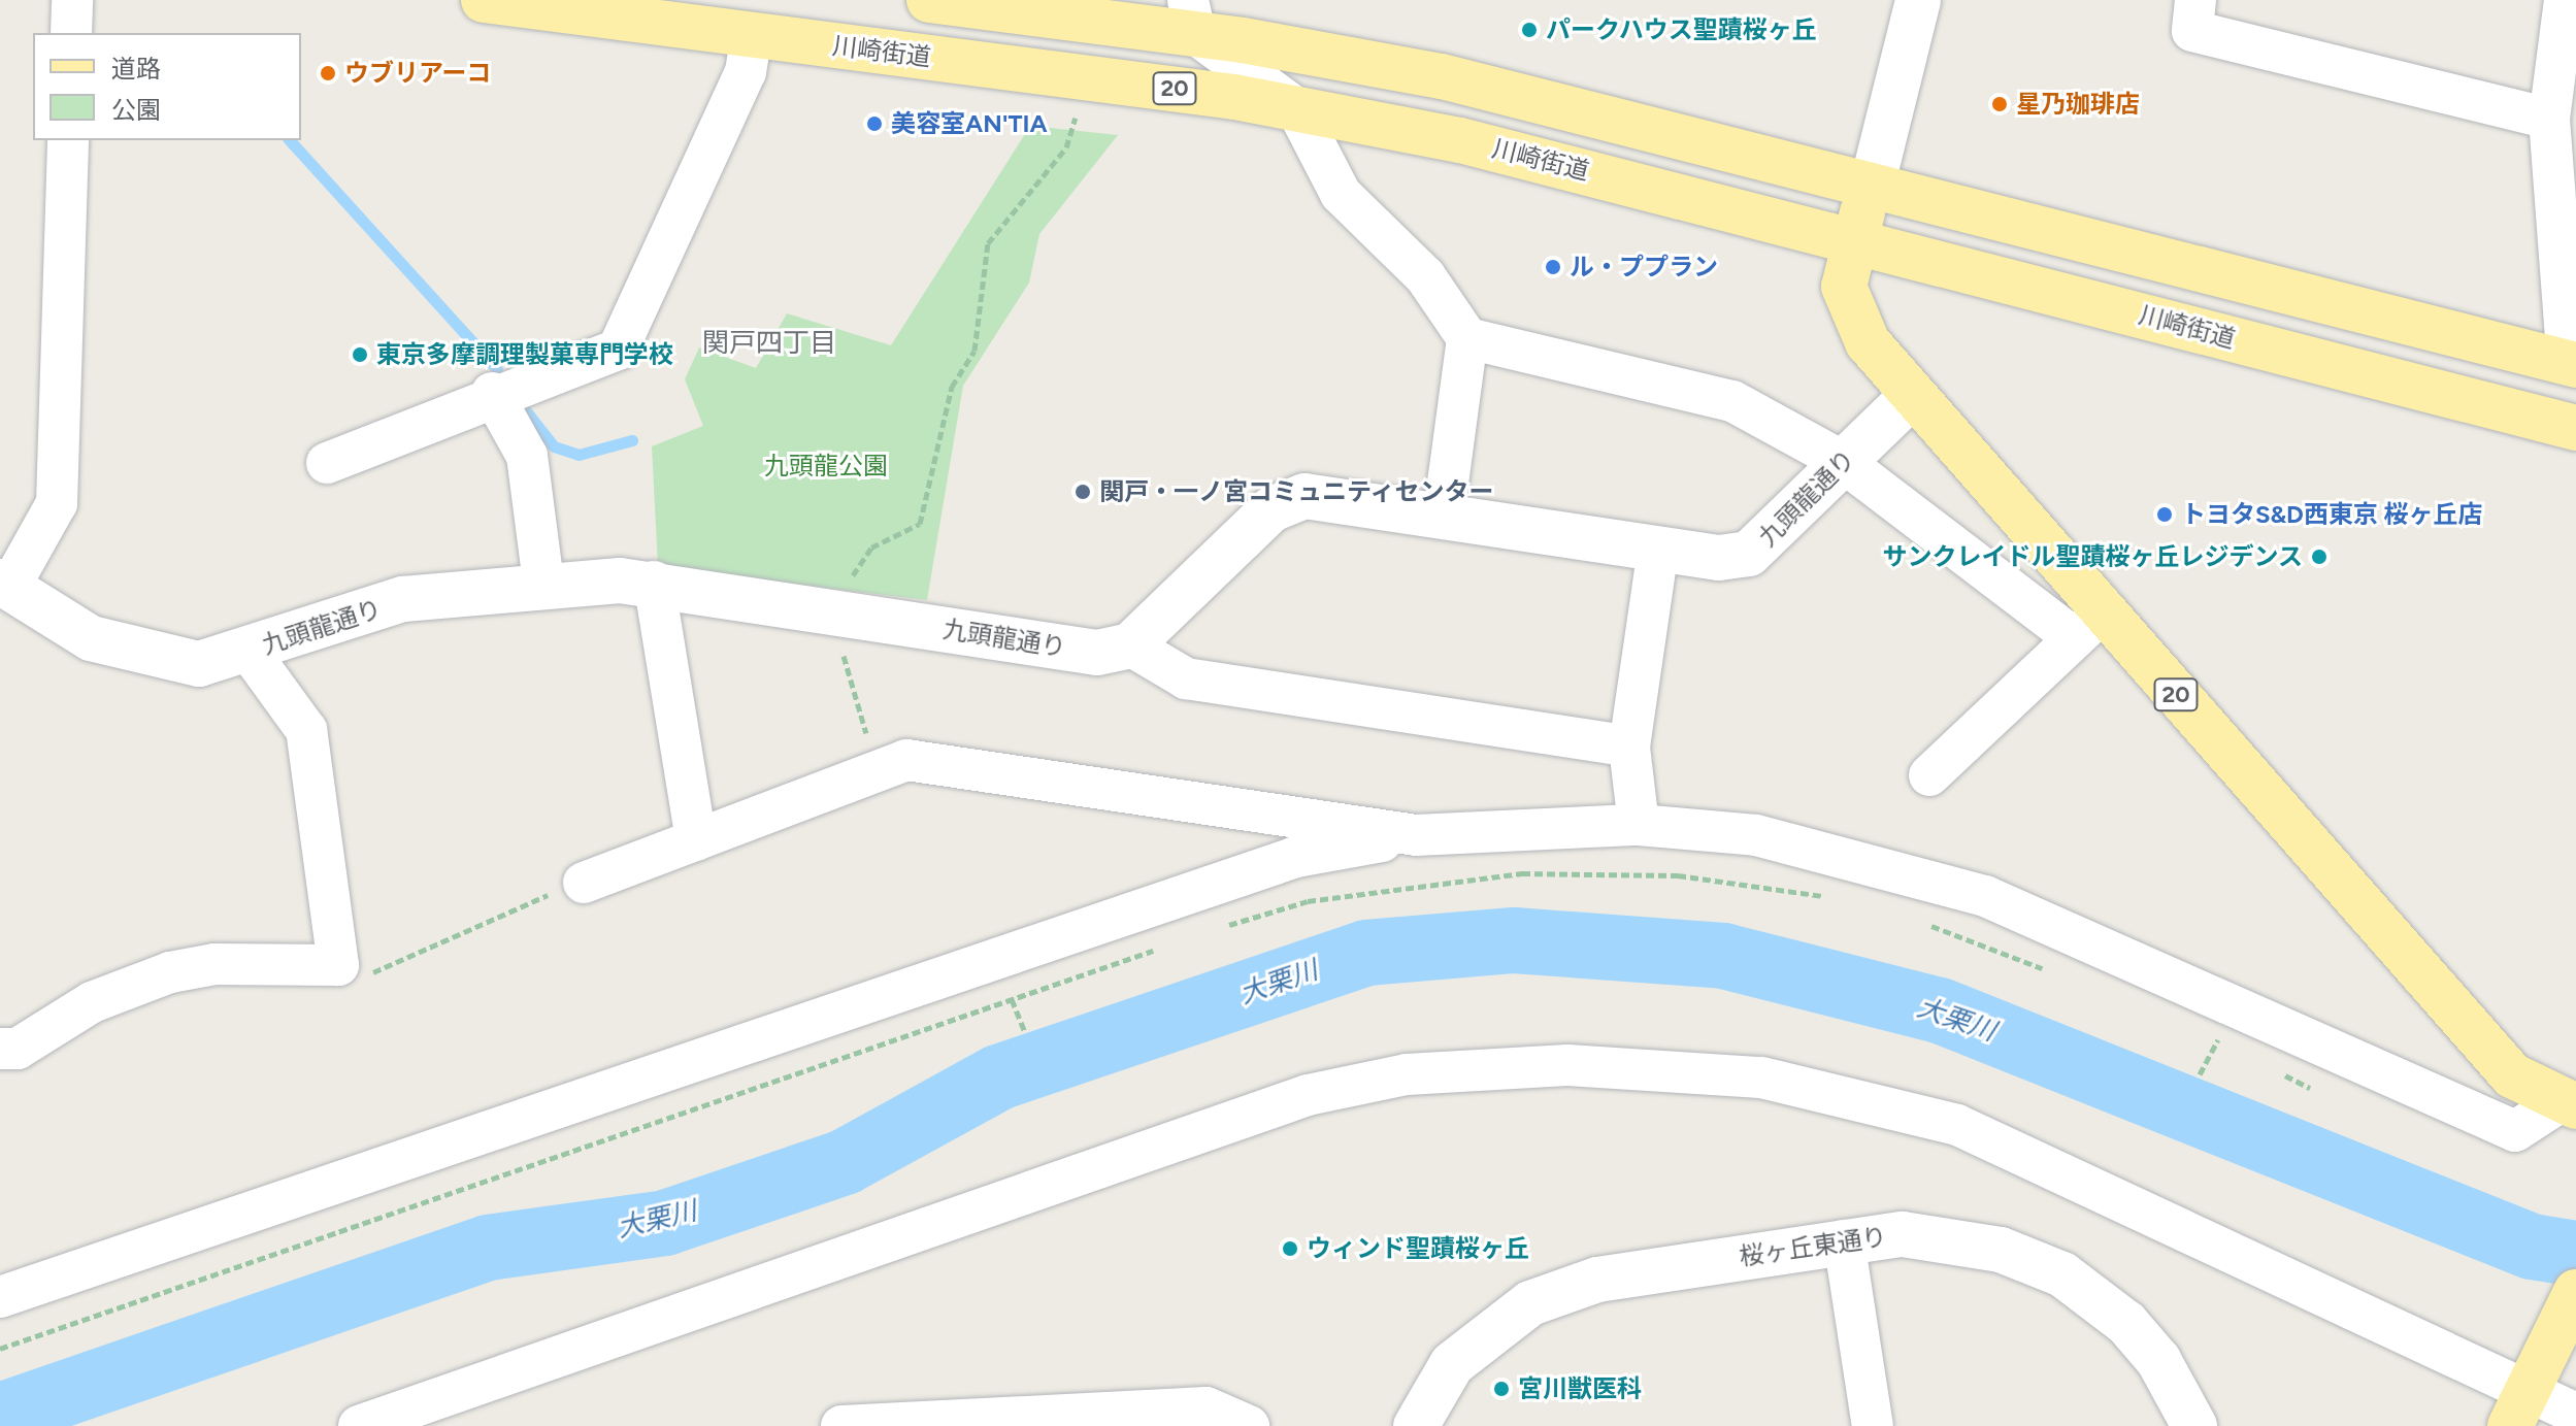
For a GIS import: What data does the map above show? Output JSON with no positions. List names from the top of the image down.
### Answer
{
  "streets": {
    "main road": ["川崎街道", "20"],
    "street": ["九頭龍通り", "桜ヶ丘東通り"]
  },
  "crossings": [
    ["川崎街道", "20"],
    ["20", "九頭龍通り"]
  ],
  "districts": ["関戸四丁目"],
  "water": ["大栗川"],
  "parks": ["九頭龍公園"],
  "places": [
    "パークハウス聖蹟桜ヶ丘",
    "ウブリアーコ",
    "星乃珈琲店",
    "美容室AN'TIA",
    "ル・ププラン",
    "東京多摩調理製菓専門学校",
    "関戸・一ノ宮コミュニティセンター",
    "トヨタS&D西東京 桜ヶ丘店",
    "サンクレイドル聖蹟桜ヶ丘レジデンス",
    "ウィンド聖蹟桜ヶ丘",
    "宮川獣医科"
  ],
  "legend": ["道路", "公園"]
}
